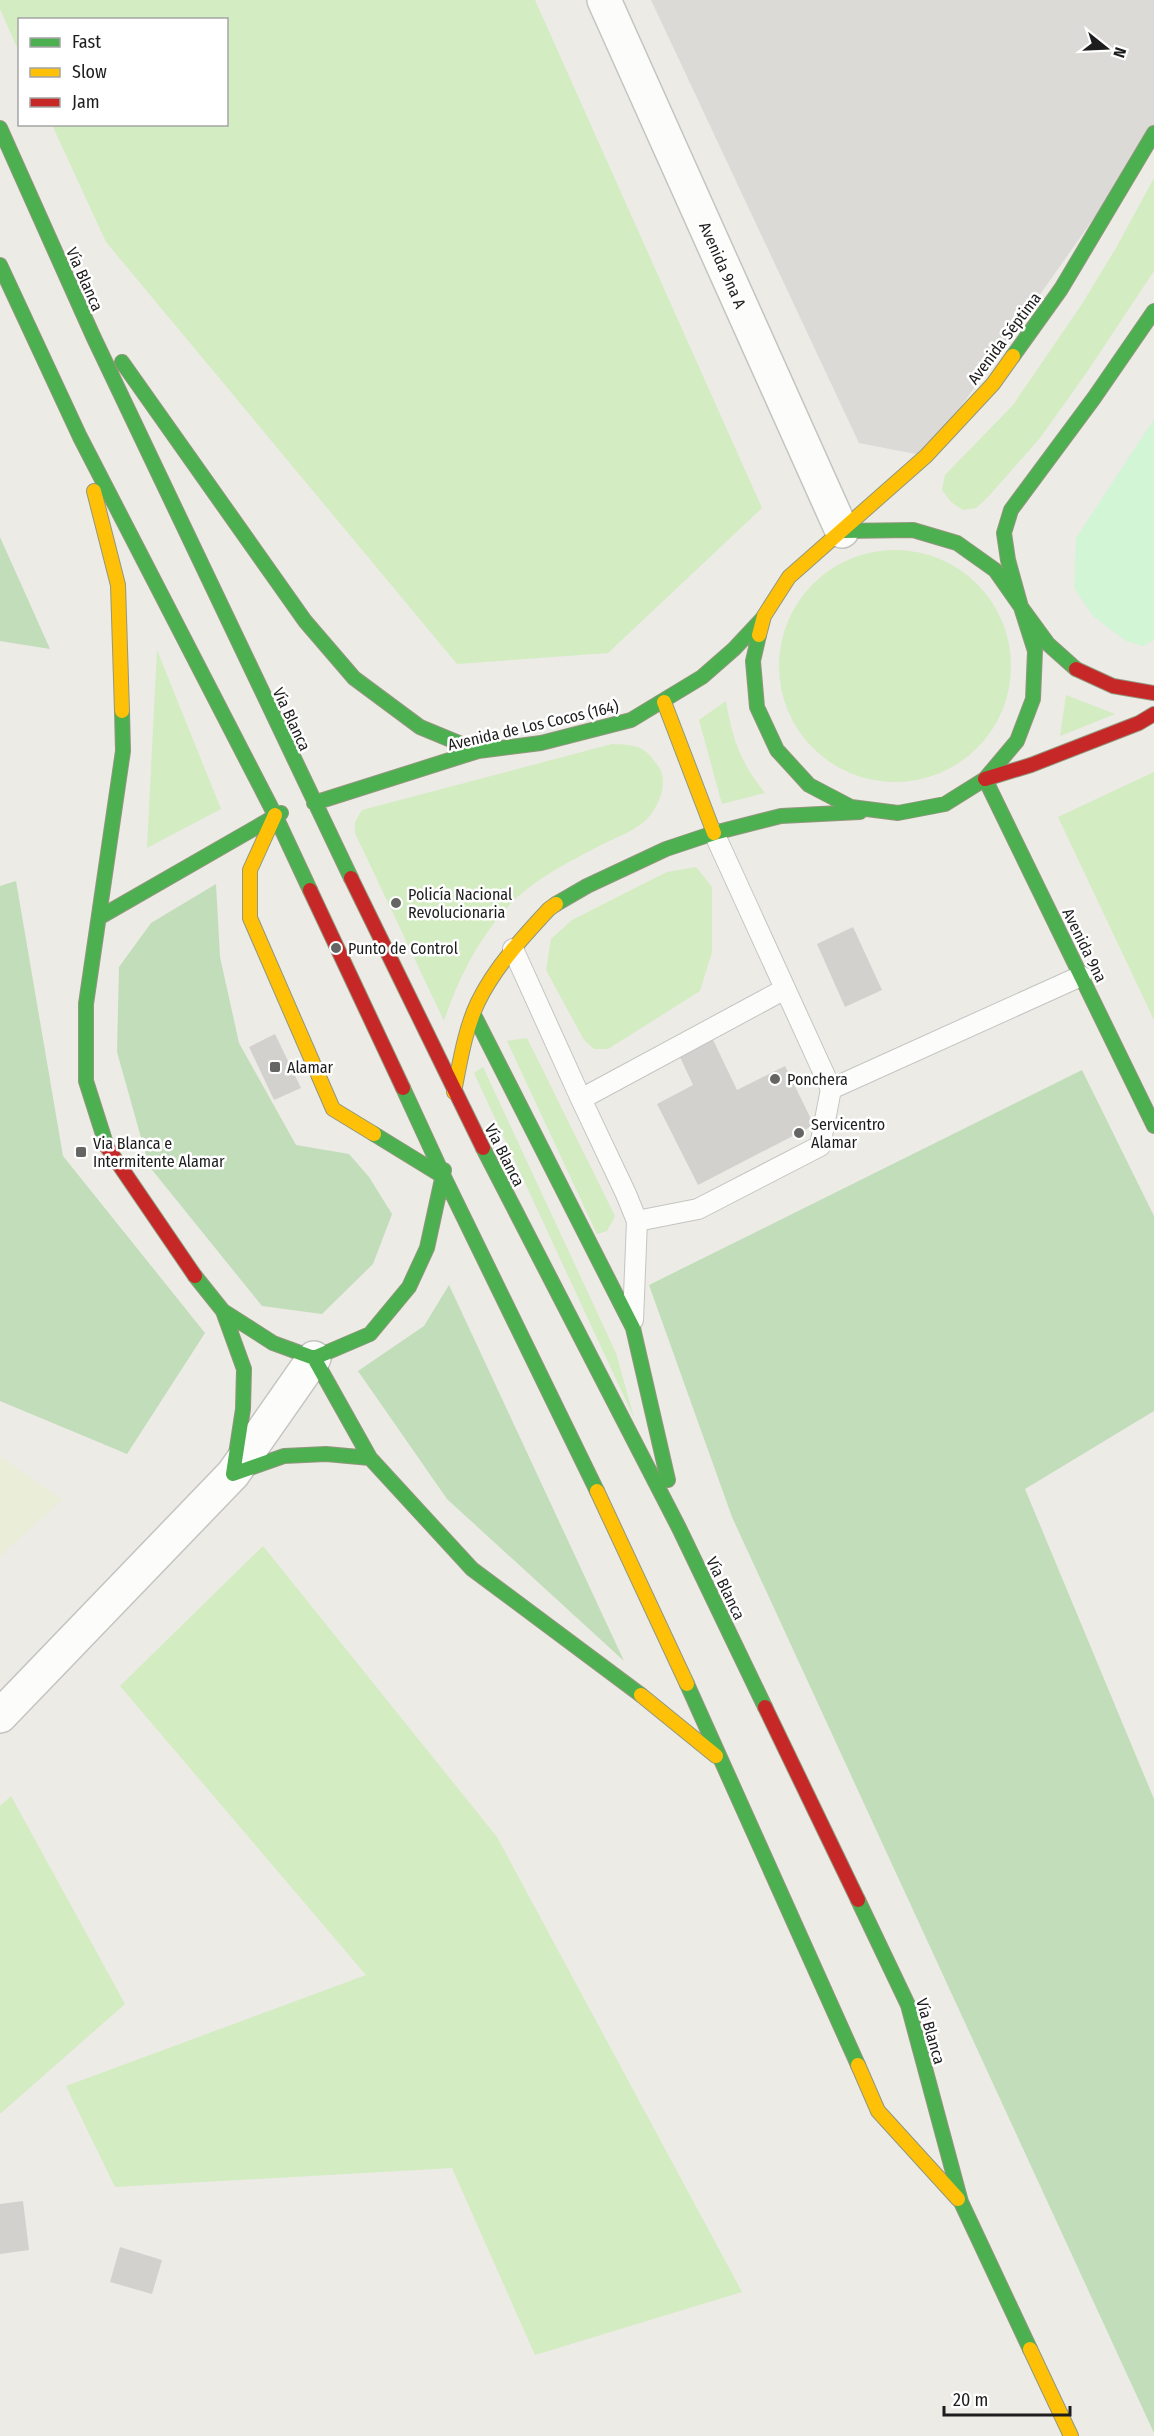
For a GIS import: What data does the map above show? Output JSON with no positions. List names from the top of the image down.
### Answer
{
  "streets": {
    "main road": [
      "Vía Blanca",
      "Avenida Séptima",
      "Avenida de Los Cocos (164)",
      "Avenida 9na"
    ],
    "street": ["Avenida 9na A"]
  },
  "crossings": [
    ["Avenida 9na A", "Avenida Séptima"],
    ["Vía Blanca", "Avenida de Los Cocos (164)"],
    ["Avenida Séptima", "Avenida de Los Cocos (164)"]
  ],
  "places": {
    "other": [
      "Policía Nacional Revolucionaria",
      "Punto de Control",
      "Ponchera",
      "Servicentro Alamar"
    ],
    "transit": ["Alamar", "Via Blanca e Intermitente Alamar"]
  },
  "legend": ["Fast", "Slow", "Jam"],
  "scale_bar": "20 m",
  "north": "right"
}
